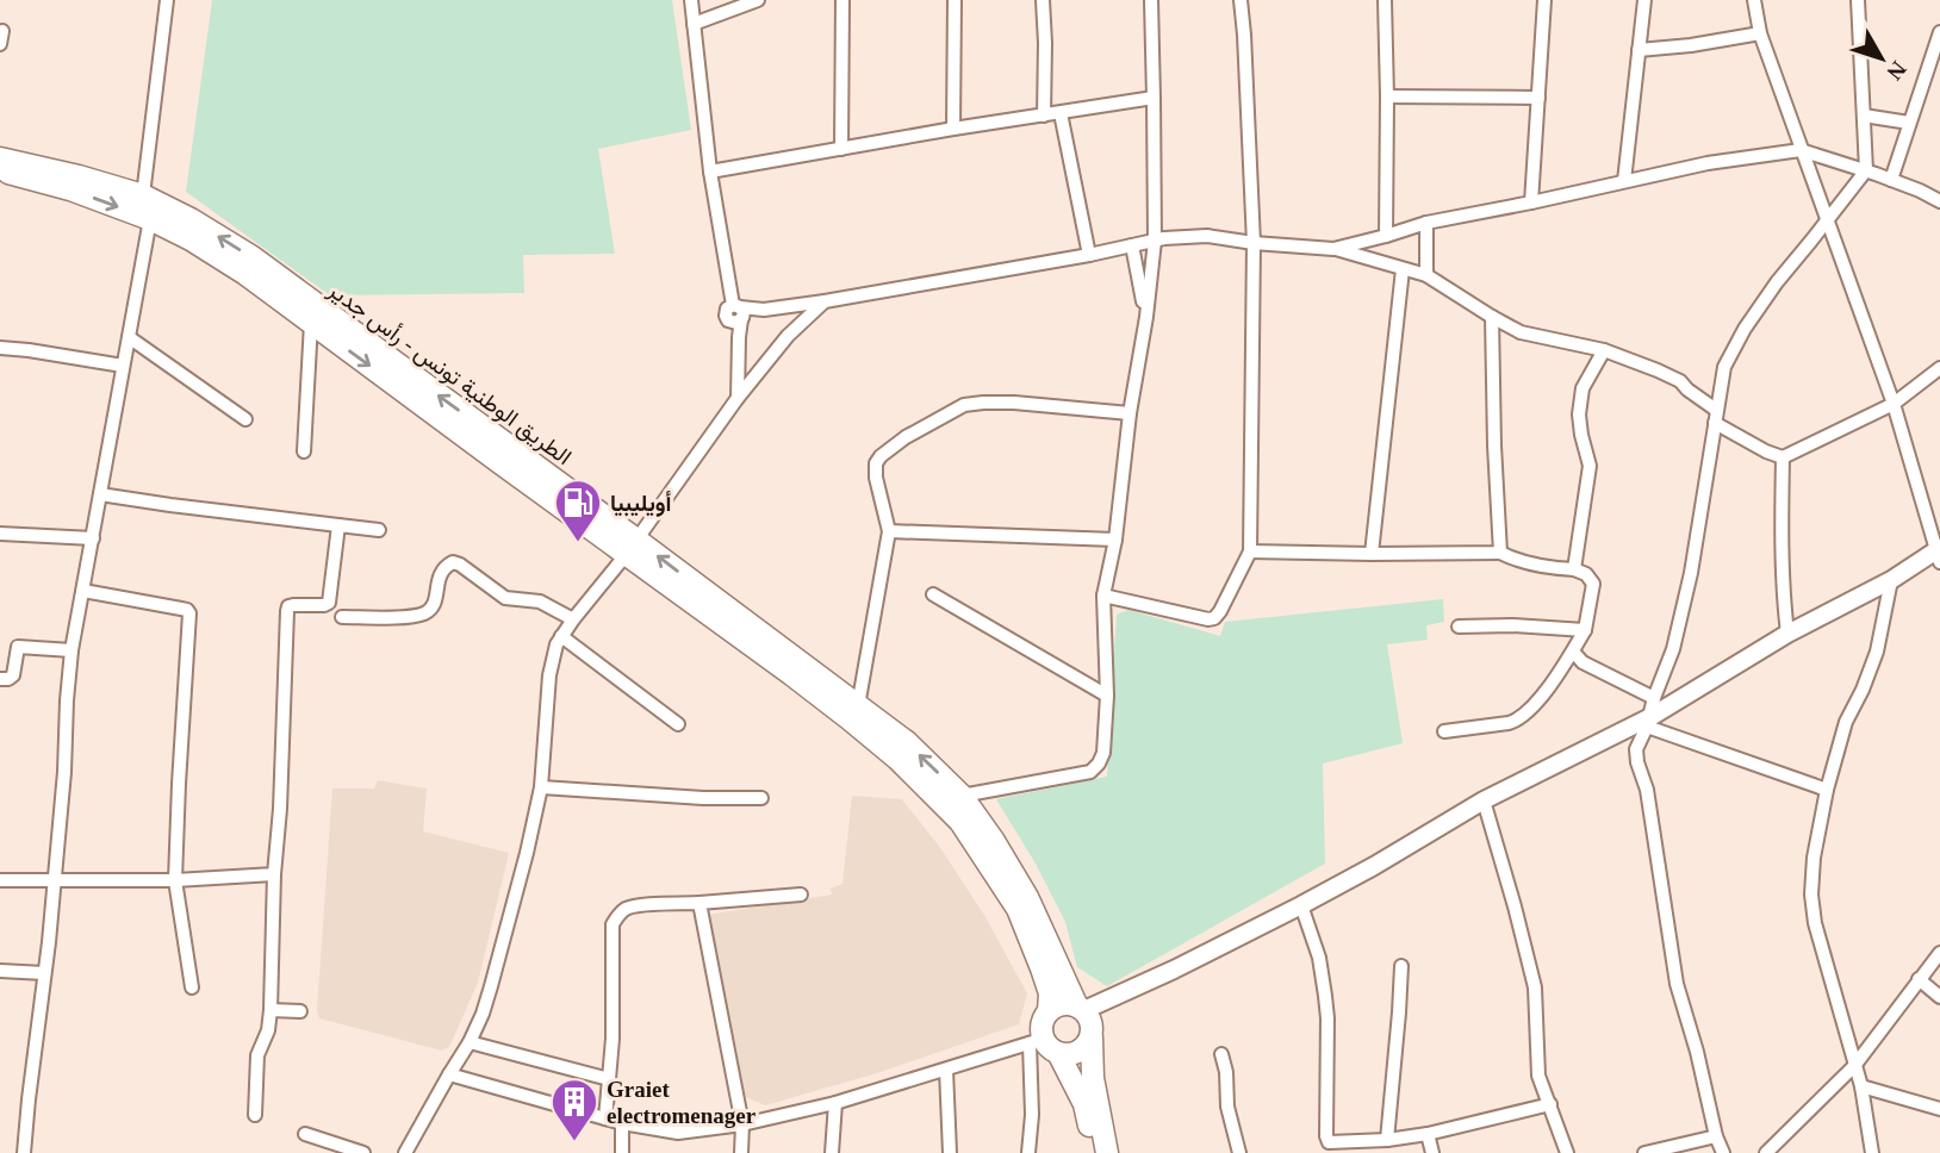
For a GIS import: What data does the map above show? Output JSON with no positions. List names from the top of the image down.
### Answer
{
  "streets": {
    "main road": ["الطريق الوطنية تونس - رأس جدير"]
  },
  "places": {
    "fuel station": ["أويليبيا"],
    "building": ["Graiet electromenager"]
  },
  "north": "bottom right"
}
